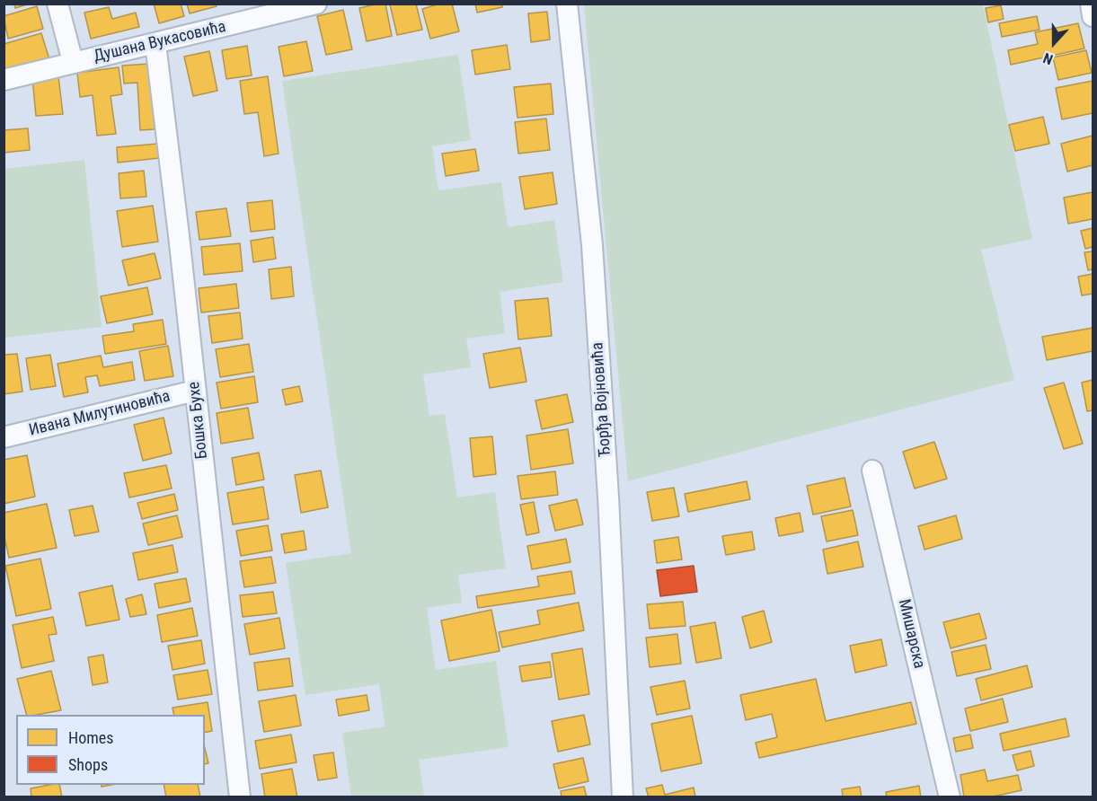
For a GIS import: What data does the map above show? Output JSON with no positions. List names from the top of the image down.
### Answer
{
  "streets": {
    "street": [
      "Душана Вукасовића",
      "Ђорђа Војновића",
      "Ивана Милутиновића",
      "Бошка Бухе",
      "Мишарска"
    ]
  },
  "crossings": [
    ["Душана Вукасовића", "Бошка Бухе"],
    ["Ивана Милутиновића", "Бошка Бухе"]
  ],
  "legend": ["Homes", "Shops"],
  "north": "bottom"
}
